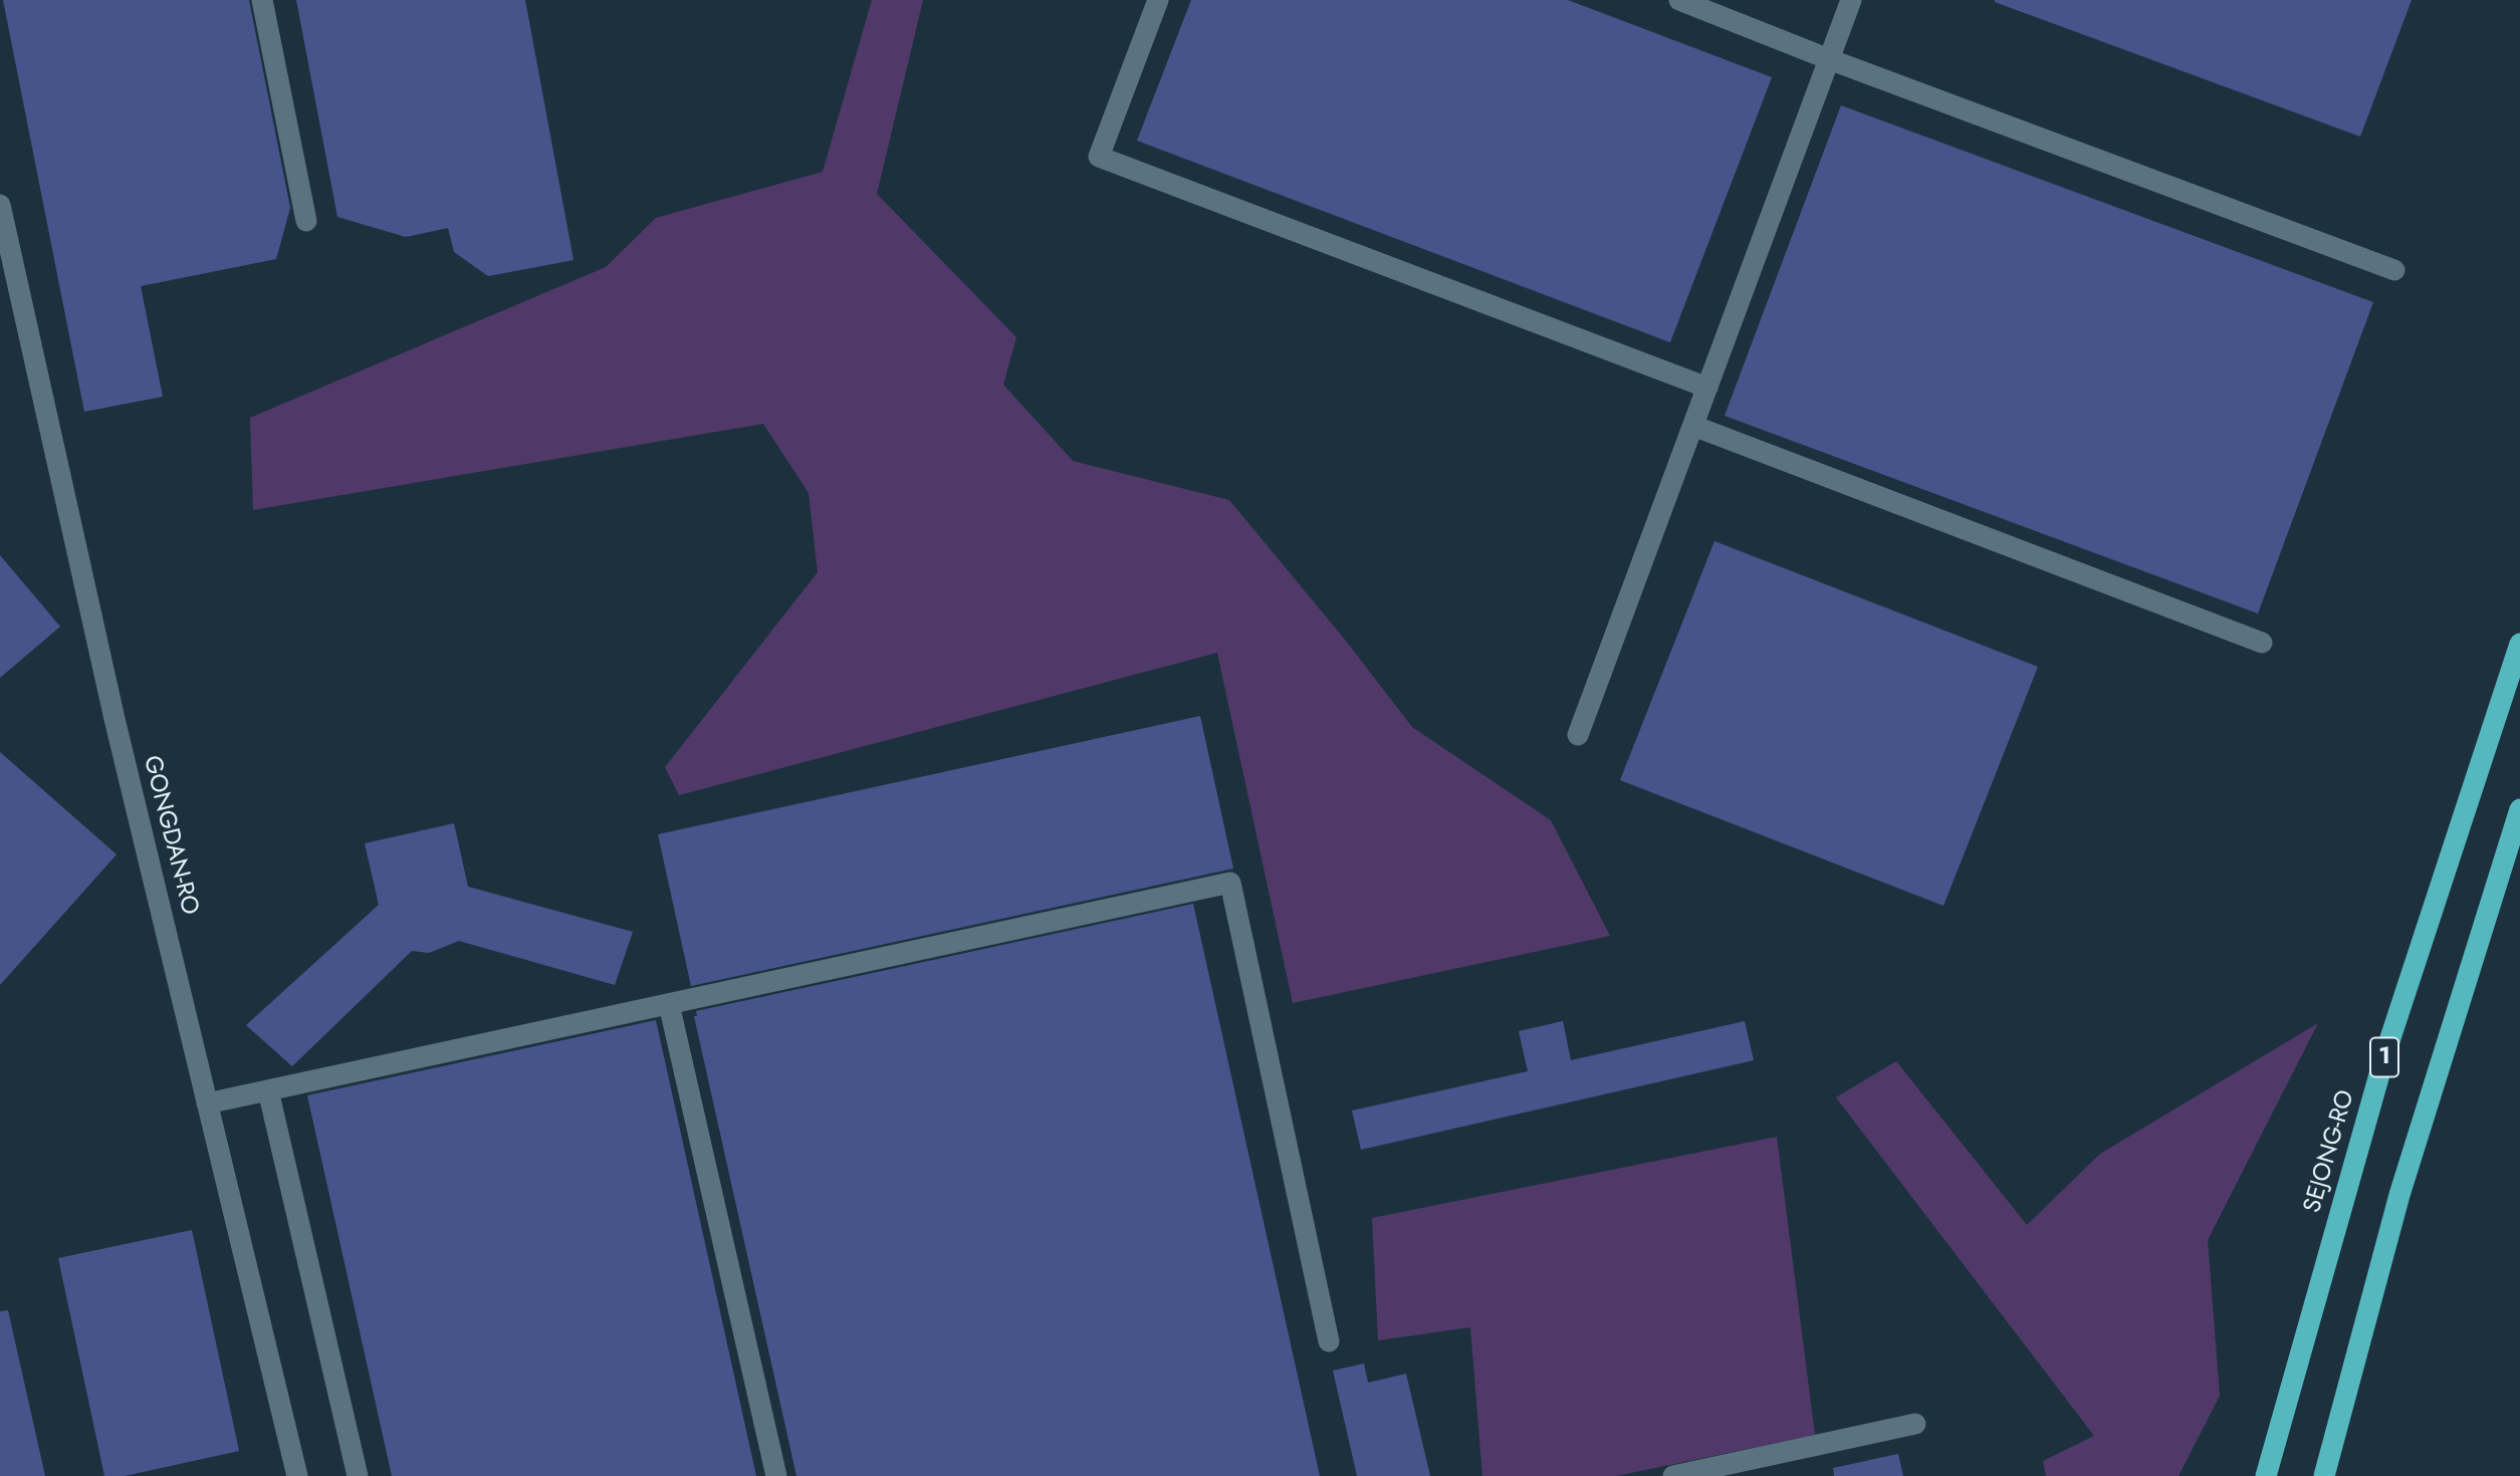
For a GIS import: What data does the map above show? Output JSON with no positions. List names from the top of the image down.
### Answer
{
  "streets": {
    "highway": ["1", "SEJONG-RO"],
    "street": ["GONGDAN-RO"]
  }
}
